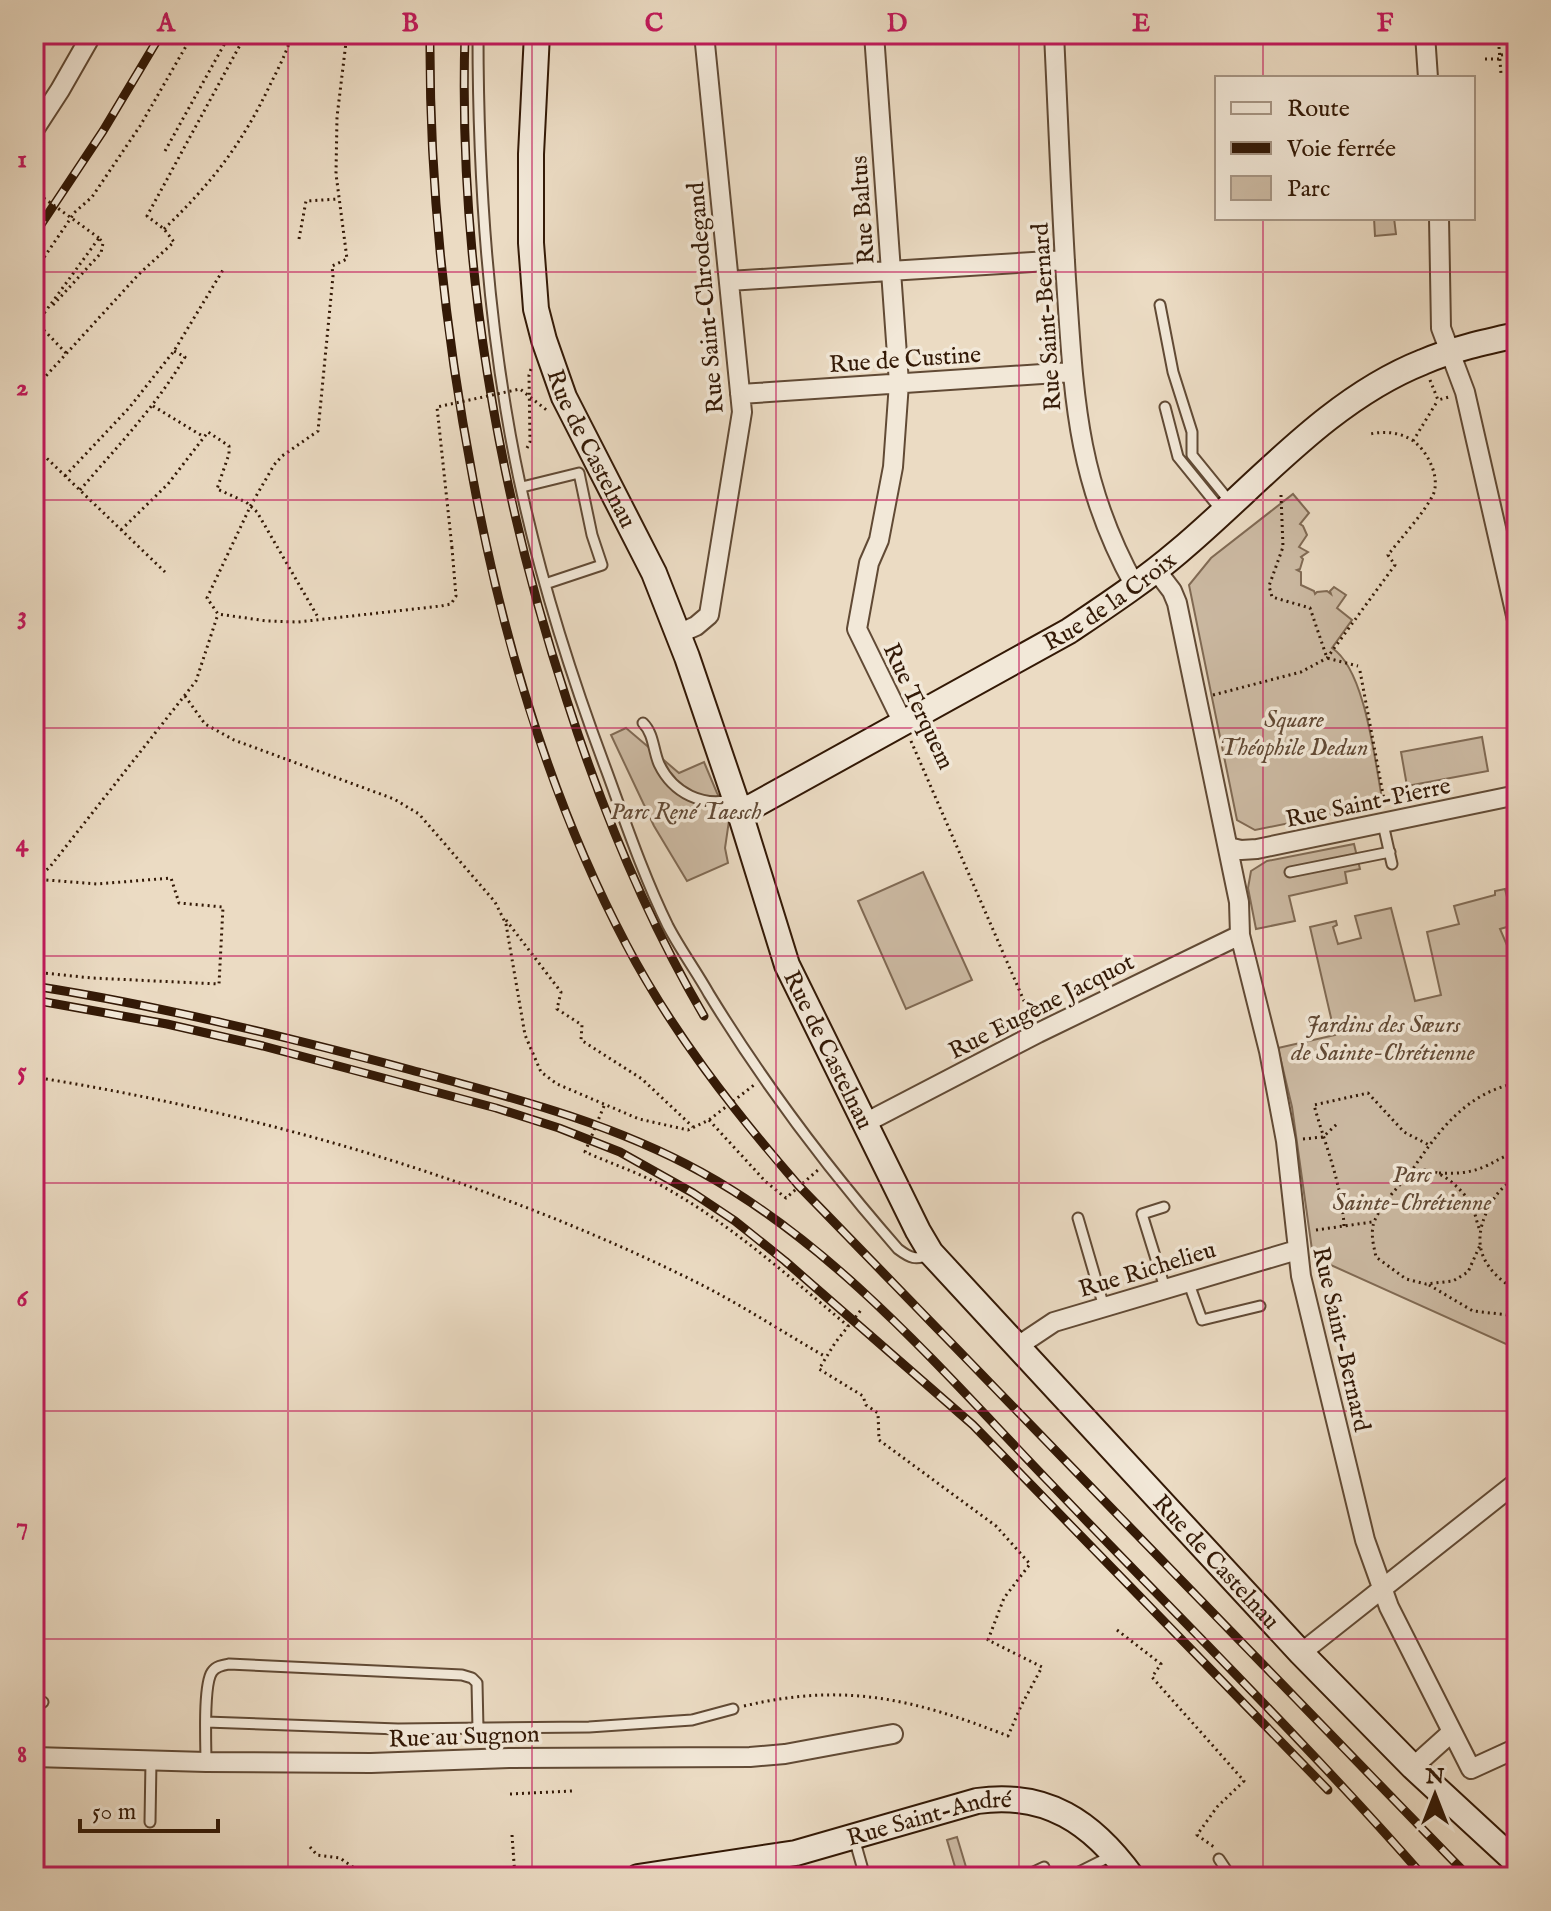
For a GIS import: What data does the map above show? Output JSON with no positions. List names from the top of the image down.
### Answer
{
  "streets": {
    "street": [
      "Rue Baltus",
      "Rue Saint-Chrodegand",
      "Rue Saint-Bernard",
      "Rue de Custine",
      "Rue de Castelnau",
      "Rue de la Croix",
      "Rue Terquem",
      "Rue Saint-Pierre",
      "Rue Eugène Jacquot",
      "Rue Richelieu",
      "Rue au Sugnon",
      "Rue Saint-André"
    ]
  },
  "crossings": [
    ["Rue Baltus", "Rue de Custine"],
    ["Rue Baltus", "Rue Terquem"],
    ["Rue Saint-Chrodegand", "Rue de Custine"],
    ["Rue Saint-Chrodegand", "Rue de Castelnau"],
    ["Rue Saint-Bernard", "Rue de Custine"],
    ["Rue Saint-Bernard", "Rue de la Croix"],
    ["Rue Saint-Bernard", "Rue Saint-Pierre"],
    ["Rue Saint-Bernard", "Rue Eugène Jacquot"],
    ["Rue Saint-Bernard", "Rue Richelieu"],
    ["Rue de Custine", "Rue Terquem"],
    ["Rue de Castelnau", "Rue de la Croix"],
    ["Rue de Castelnau", "Rue Eugène Jacquot"],
    ["Rue de Castelnau", "Rue Richelieu"],
    ["Rue de la Croix", "Rue Terquem"],
    ["Rue Terquem", "Rue Eugène Jacquot"]
  ],
  "parks": [
    "Square Théophile Dedun",
    "Parc René Taesch",
    "Jardins des Sœurs de Sainte-Chrétienne",
    "Parc Sainte-Chrétienne"
  ],
  "legend": ["Route", "Voie ferrée", "Parc"],
  "scale_bar": "50 m",
  "north": "top",
  "grid": {
    "columns": [
      "A",
      "B",
      "C",
      "D",
      "E",
      "F"
    ],
    "rows": [
      "1",
      "2",
      "3",
      "4",
      "5",
      "6",
      "7",
      "8"
    ]
  }
}
